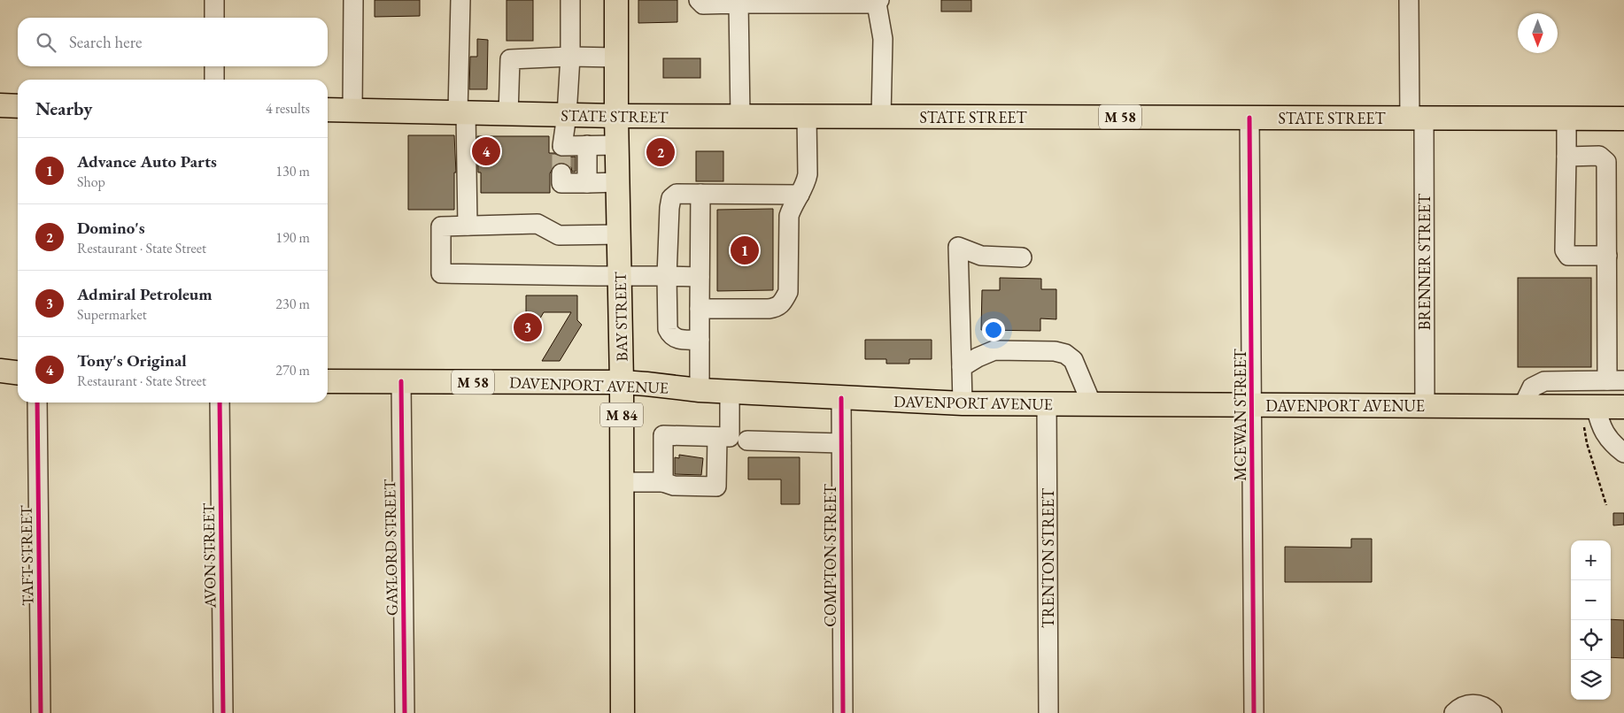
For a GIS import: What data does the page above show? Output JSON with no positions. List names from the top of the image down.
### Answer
{
  "streets": {
    "main road": [
      "STATE STREET",
      "M 58",
      "BAY STREET",
      "DAVENPORT AVENUE",
      "M 84"
    ],
    "street": [
      "BRENNER STREET",
      "MCEWAN STREET",
      "GAYLORD STREET",
      "TAFT STREET",
      "AVON STREET",
      "COMPTON STREET",
      "TRENTON STREET"
    ]
  },
  "crossings": [
    ["STATE STREET", "BRENNER STREET"],
    ["STATE STREET", "BAY STREET"],
    ["STATE STREET", "MCEWAN STREET"],
    ["BRENNER STREET", "DAVENPORT AVENUE"],
    ["BAY STREET", "DAVENPORT AVENUE"],
    ["DAVENPORT AVENUE", "MCEWAN STREET"],
    ["DAVENPORT AVENUE", "GAYLORD STREET"],
    ["DAVENPORT AVENUE", "COMPTON STREET"],
    ["DAVENPORT AVENUE", "TRENTON STREET"]
  ],
  "north": "bottom",
  "page": {
    "search": "Search here",
    "heading": ["Nearby", "4 results"],
    "pins": [
      "4",
      "2",
      "1",
      "3"
    ],
    "list": [
      {
        "mark": "1",
        "name": "Advance Auto Parts",
        "note": "Shop",
        "value": "130 m"
      },
      {
        "mark": "2",
        "name": "Domino's",
        "note": "Restaurant · State Street",
        "value": "190 m"
      },
      {
        "mark": "3",
        "name": "Admiral Petroleum",
        "note": "Supermarket",
        "value": "230 m"
      },
      {
        "mark": "4",
        "name": "Tony's Original",
        "note": "Restaurant · State Street",
        "value": "270 m"
      }
    ],
    "map_buttons": ["+", "−"]
  }
}
